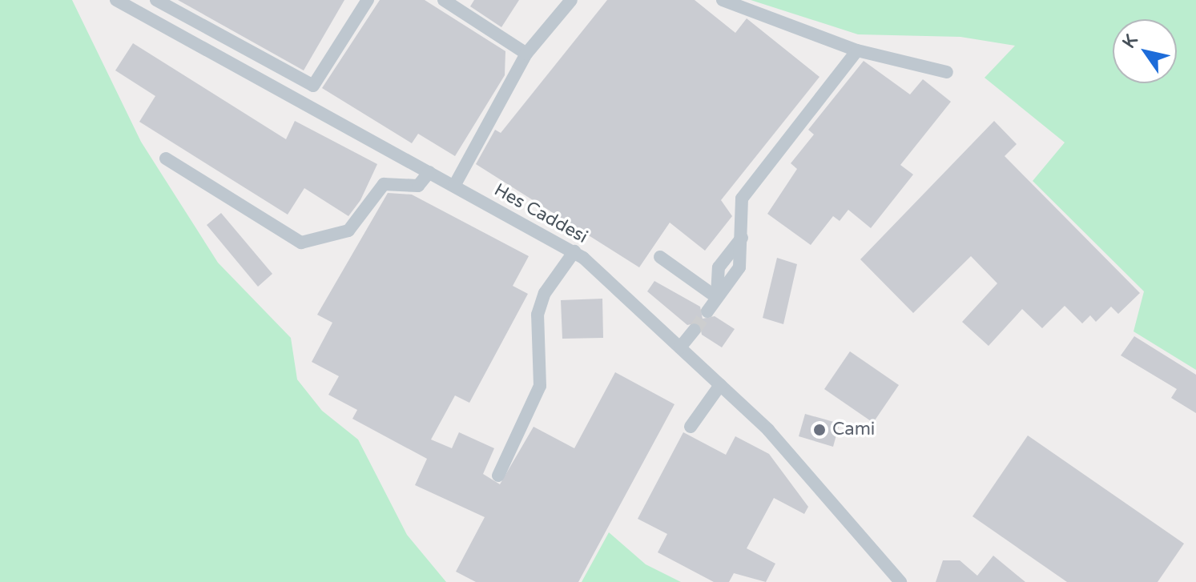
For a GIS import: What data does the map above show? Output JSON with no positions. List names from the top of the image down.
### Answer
{
  "streets": {
    "street": ["Hes Caddesi"]
  },
  "places": ["Cami"],
  "north": "top left"
}
